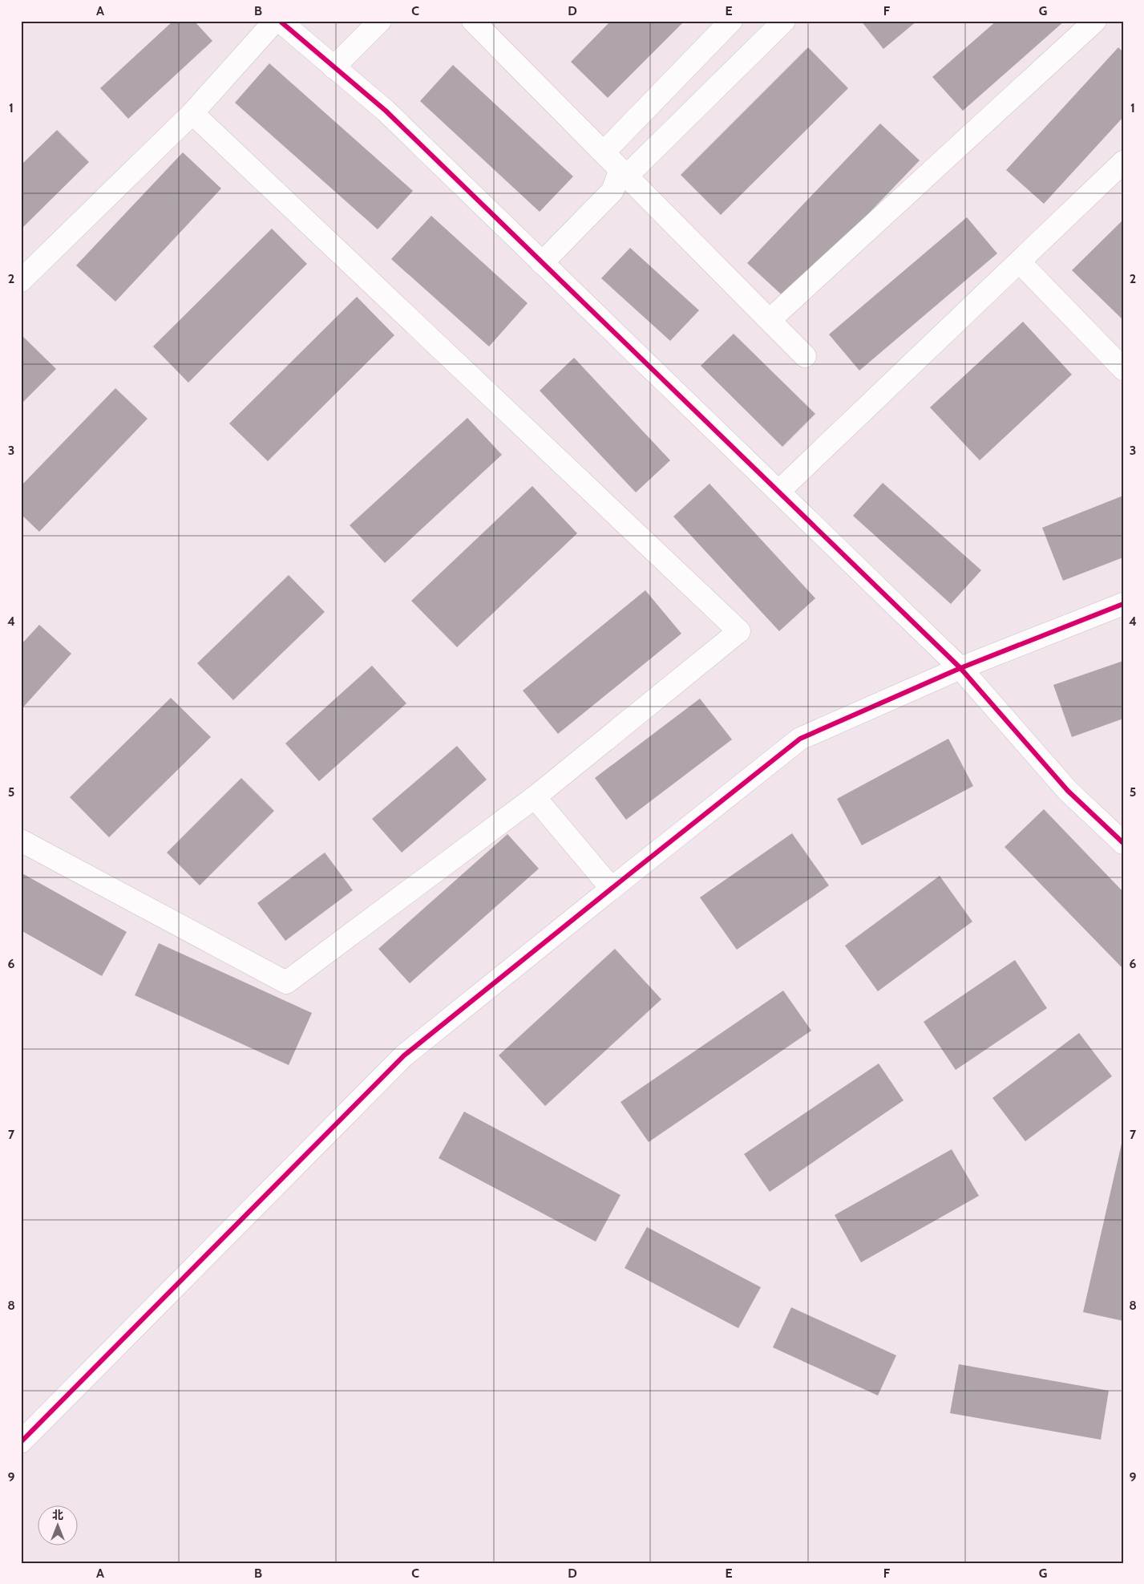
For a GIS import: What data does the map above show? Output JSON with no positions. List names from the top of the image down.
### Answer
{
  "north": "top",
  "grid": {
    "columns": [
      "A",
      "B",
      "C",
      "D",
      "E",
      "F",
      "G"
    ],
    "rows": [
      "1",
      "2",
      "3",
      "4",
      "5",
      "6",
      "7",
      "8",
      "9"
    ]
  }
}
